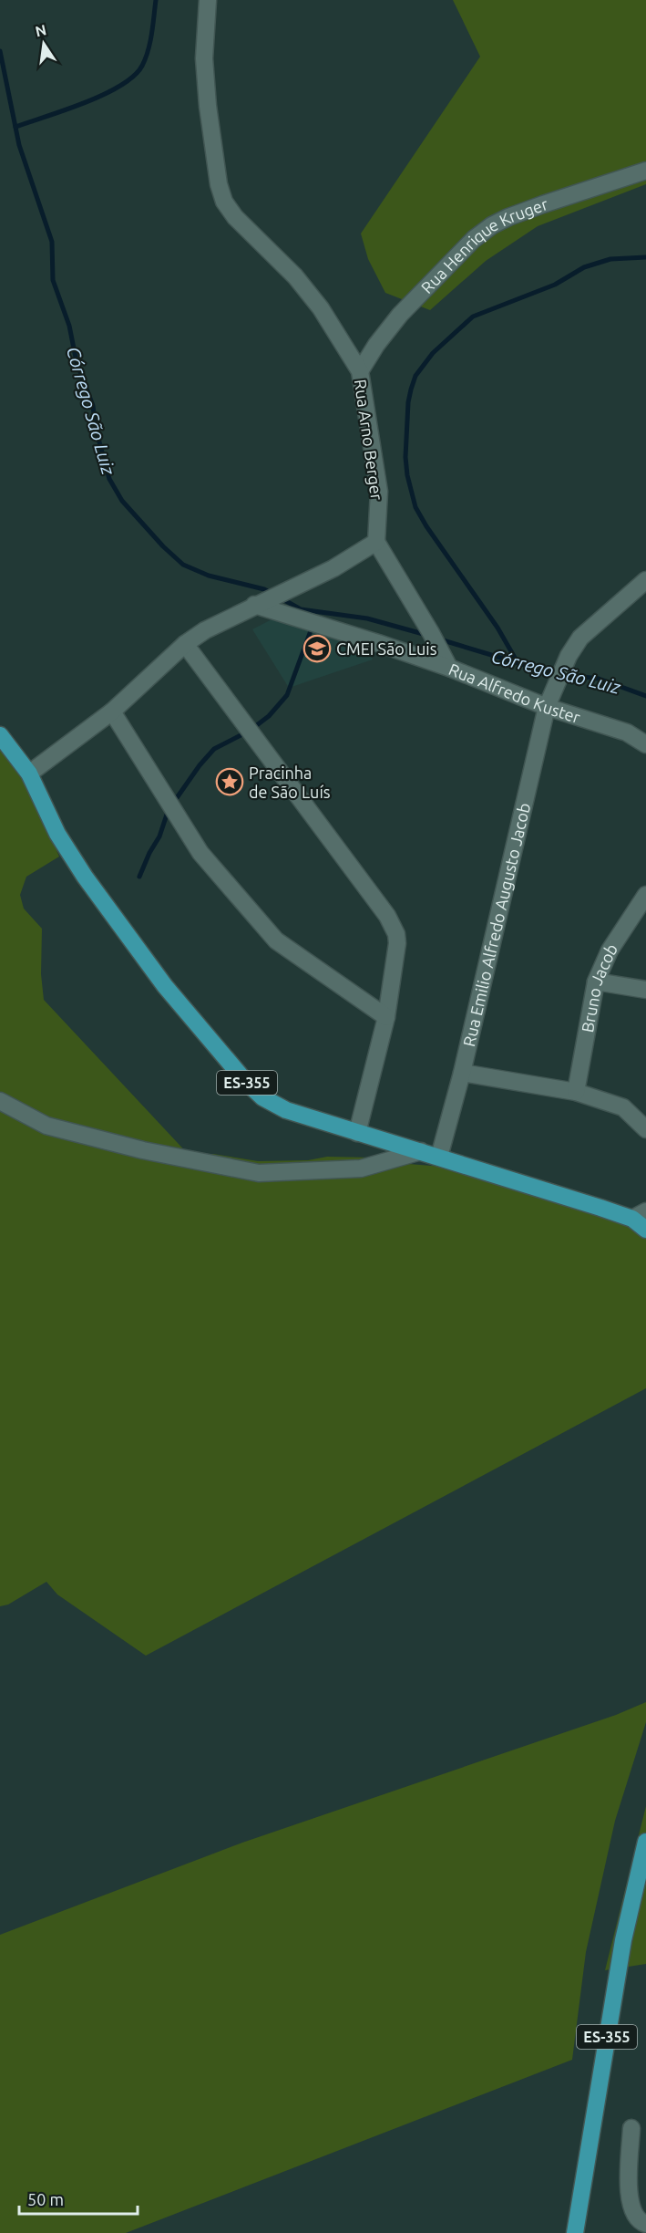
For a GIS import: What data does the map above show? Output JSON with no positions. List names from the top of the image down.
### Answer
{
  "streets": {
    "main road": ["ES-355"],
    "street": [
      "Rua Henrique Kruger",
      "Rua Arno Berger",
      "Rua Alfredo Kuster",
      "Rua Emilio Alfredo Augusto Jacob",
      "Bruno Jacob"
    ]
  },
  "crossings": [
    ["Rua Henrique Kruger", "Rua Arno Berger"],
    ["Rua Alfredo Kuster", "Rua Emilio Alfredo Augusto Jacob"],
    ["Rua Emilio Alfredo Augusto Jacob", "ES-355"]
  ],
  "water": ["Córrego São Luiz"],
  "places": {
    "school or university": ["CMEI São Luis"],
    "place": ["Pracinha de São Luís"]
  },
  "scale_bar": "50 m",
  "north": "top"
}
